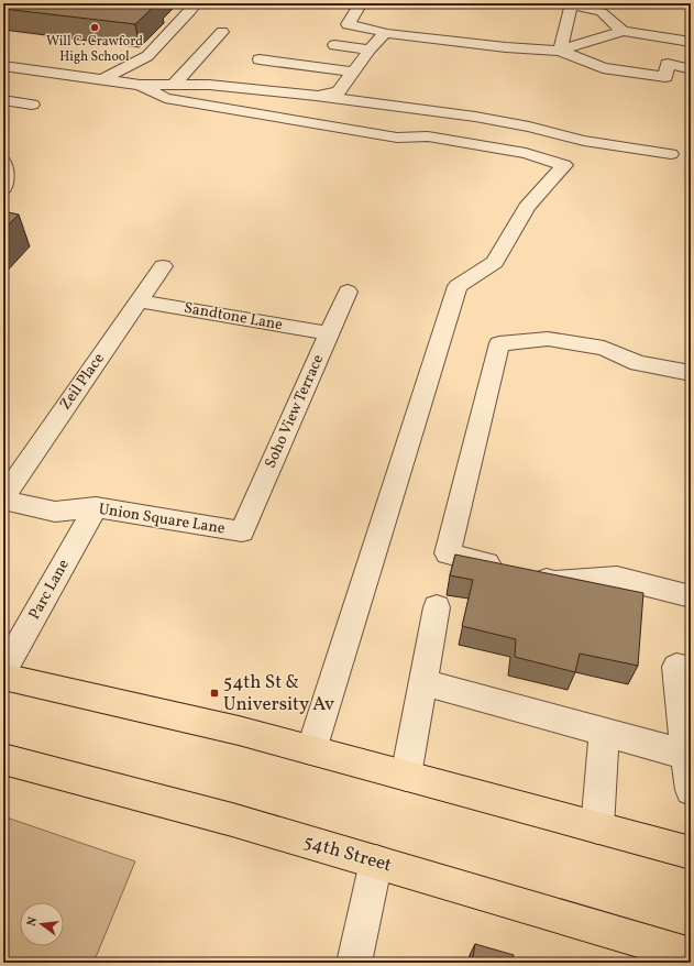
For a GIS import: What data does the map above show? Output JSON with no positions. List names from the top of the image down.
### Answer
{
  "streets": {
    "main road": ["54th Street"],
    "street": [
      "Sandtone Lane",
      "Zeil Place",
      "Soho View Terrace",
      "Union Square Lane",
      "Parc Lane"
    ]
  },
  "crossings": [
    ["Sandtone Lane", "Zeil Place"],
    ["Sandtone Lane", "Soho View Terrace"],
    ["Zeil Place", "Union Square Lane"],
    ["Soho View Terrace", "Union Square Lane"],
    ["Union Square Lane", "Parc Lane"]
  ],
  "places": {
    "other": ["Will C. Crawford High School"],
    "transit": ["54th St & University Av"]
  },
  "north": "left"
}
